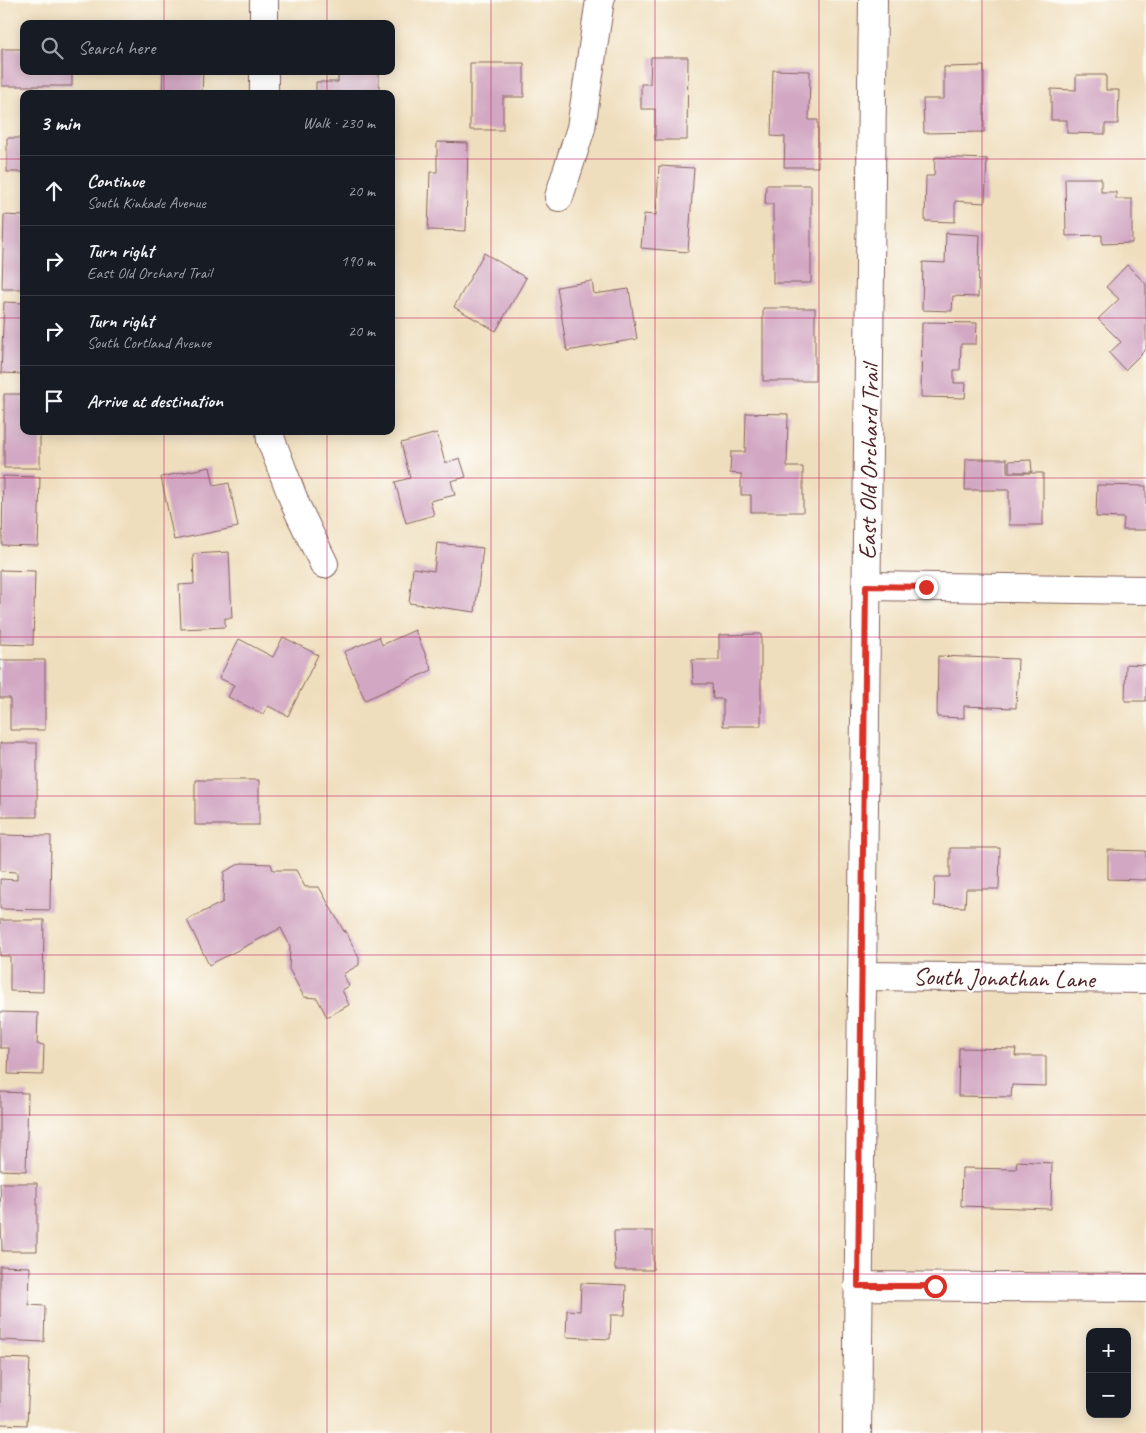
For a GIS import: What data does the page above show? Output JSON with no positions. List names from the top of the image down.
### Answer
{
  "streets": {
    "street": ["East Old Orchard Trail", "South Jonathan Lane"]
  },
  "crossings": [
    ["East Old Orchard Trail", "South Jonathan Lane"]
  ],
  "page": {
    "search": "Search here",
    "heading": ["3 min", "Walk · 230 m"],
    "list": [
      ["Continue", "South Kinkade Avenue", "20 m"],
      ["Turn right", "East Old Orchard Trail", "190 m"],
      ["Turn right", "South Cortland Avenue", "20 m"],
      "Arrive at destination"
    ],
    "map_buttons": ["+", "−"]
  }
}
